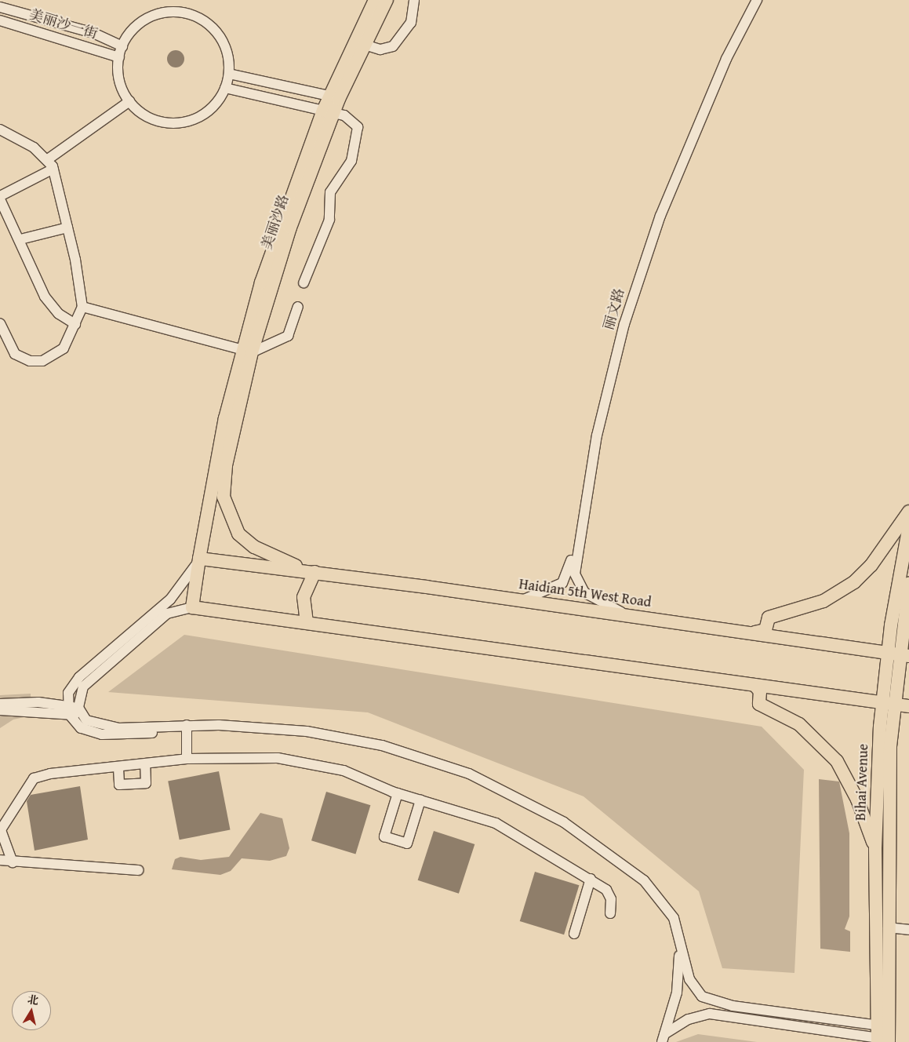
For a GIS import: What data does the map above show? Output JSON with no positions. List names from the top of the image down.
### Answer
{
  "streets": {
    "main road": ["美丽沙路", "Haidian 5th West Road", "Bihai Avenue"],
    "street": ["美丽沙一街", "丽文路"]
  },
  "crossings": [
    ["丽文路", "Haidian 5th West Road"],
    ["Haidian 5th West Road", "Bihai Avenue"]
  ],
  "north": "top"
}
